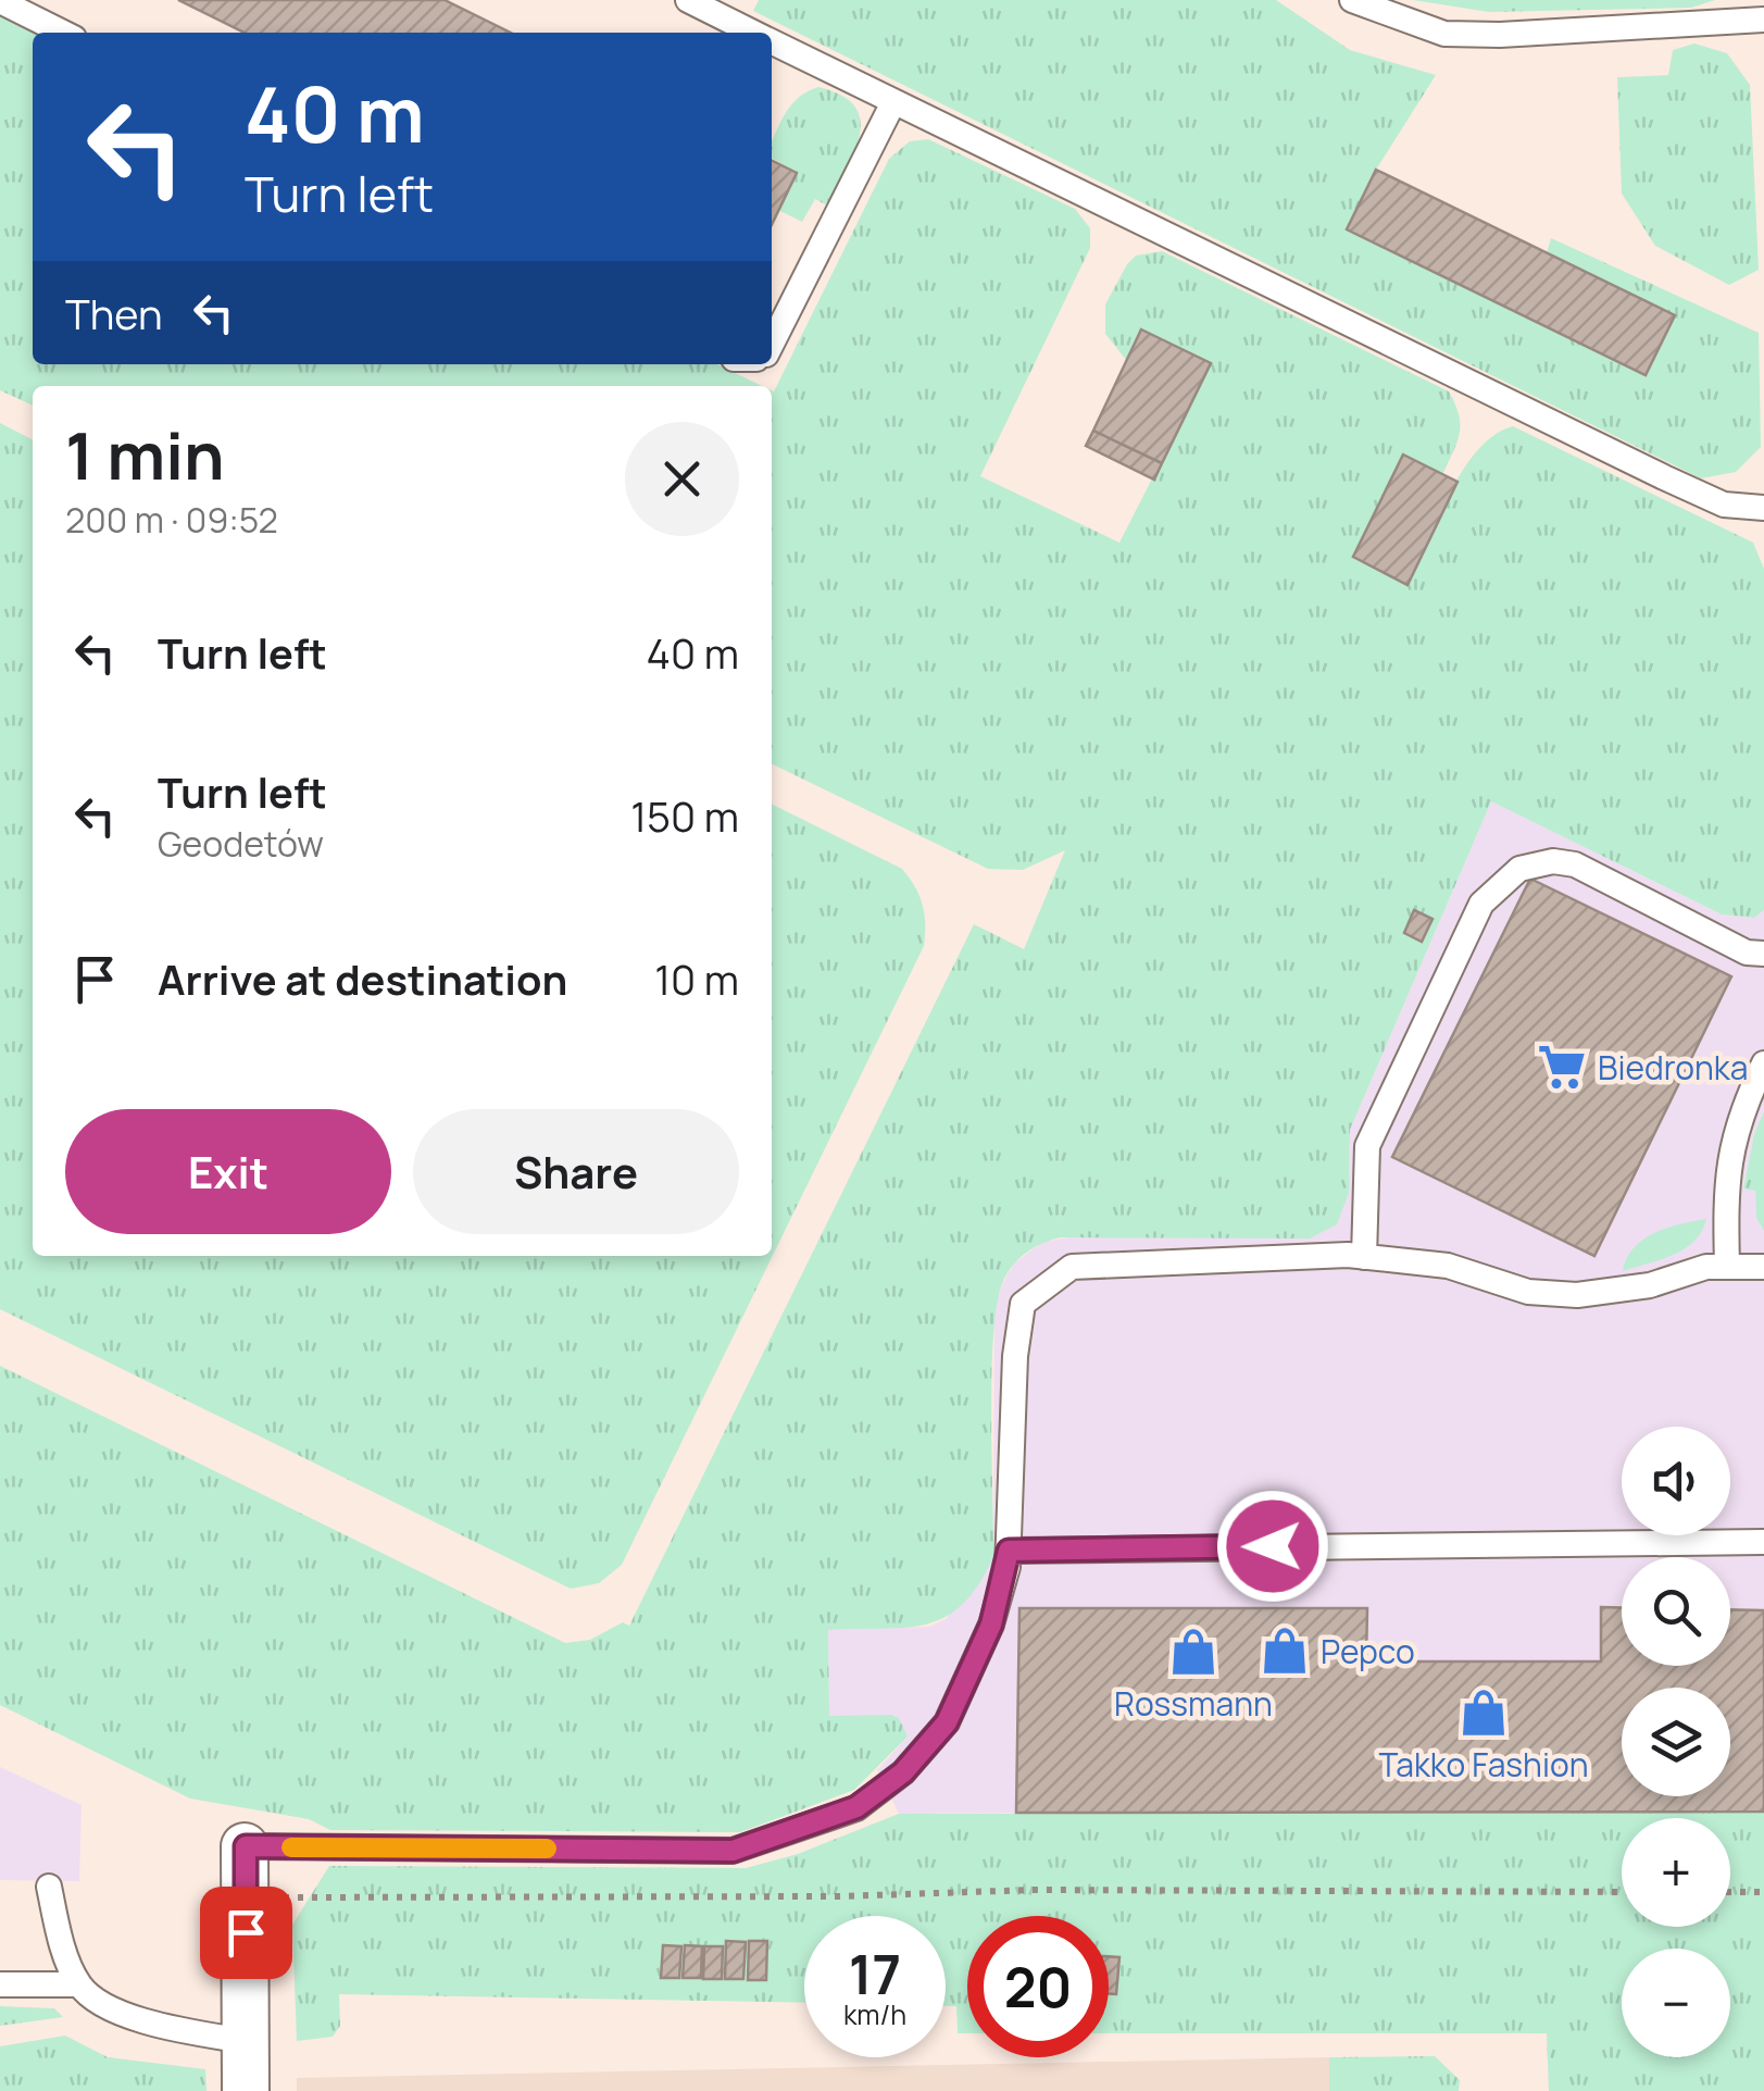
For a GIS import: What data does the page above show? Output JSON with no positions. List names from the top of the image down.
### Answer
{
  "places": {
    "supermarket": ["Biedronka"],
    "shop": ["Pepco", "Rossmann", "Takko Fashion"]
  },
  "page": {
    "turn": ["40 m", "Turn left"],
    "then": "Then",
    "heading": ["1 min", "200 m · 09:52"],
    "list": [
      {
        "name": "Turn left",
        "value": "40 m"
      },
      {
        "name": "Turn left",
        "note": "Geodetów",
        "value": "150 m"
      },
      {
        "name": "Arrive at destination",
        "value": "10 m"
      }
    ],
    "buttons": ["Exit", "Share"],
    "map_buttons": ["+", "−"],
    "speed": "17 km/h",
    "limit": "20"
  }
}
